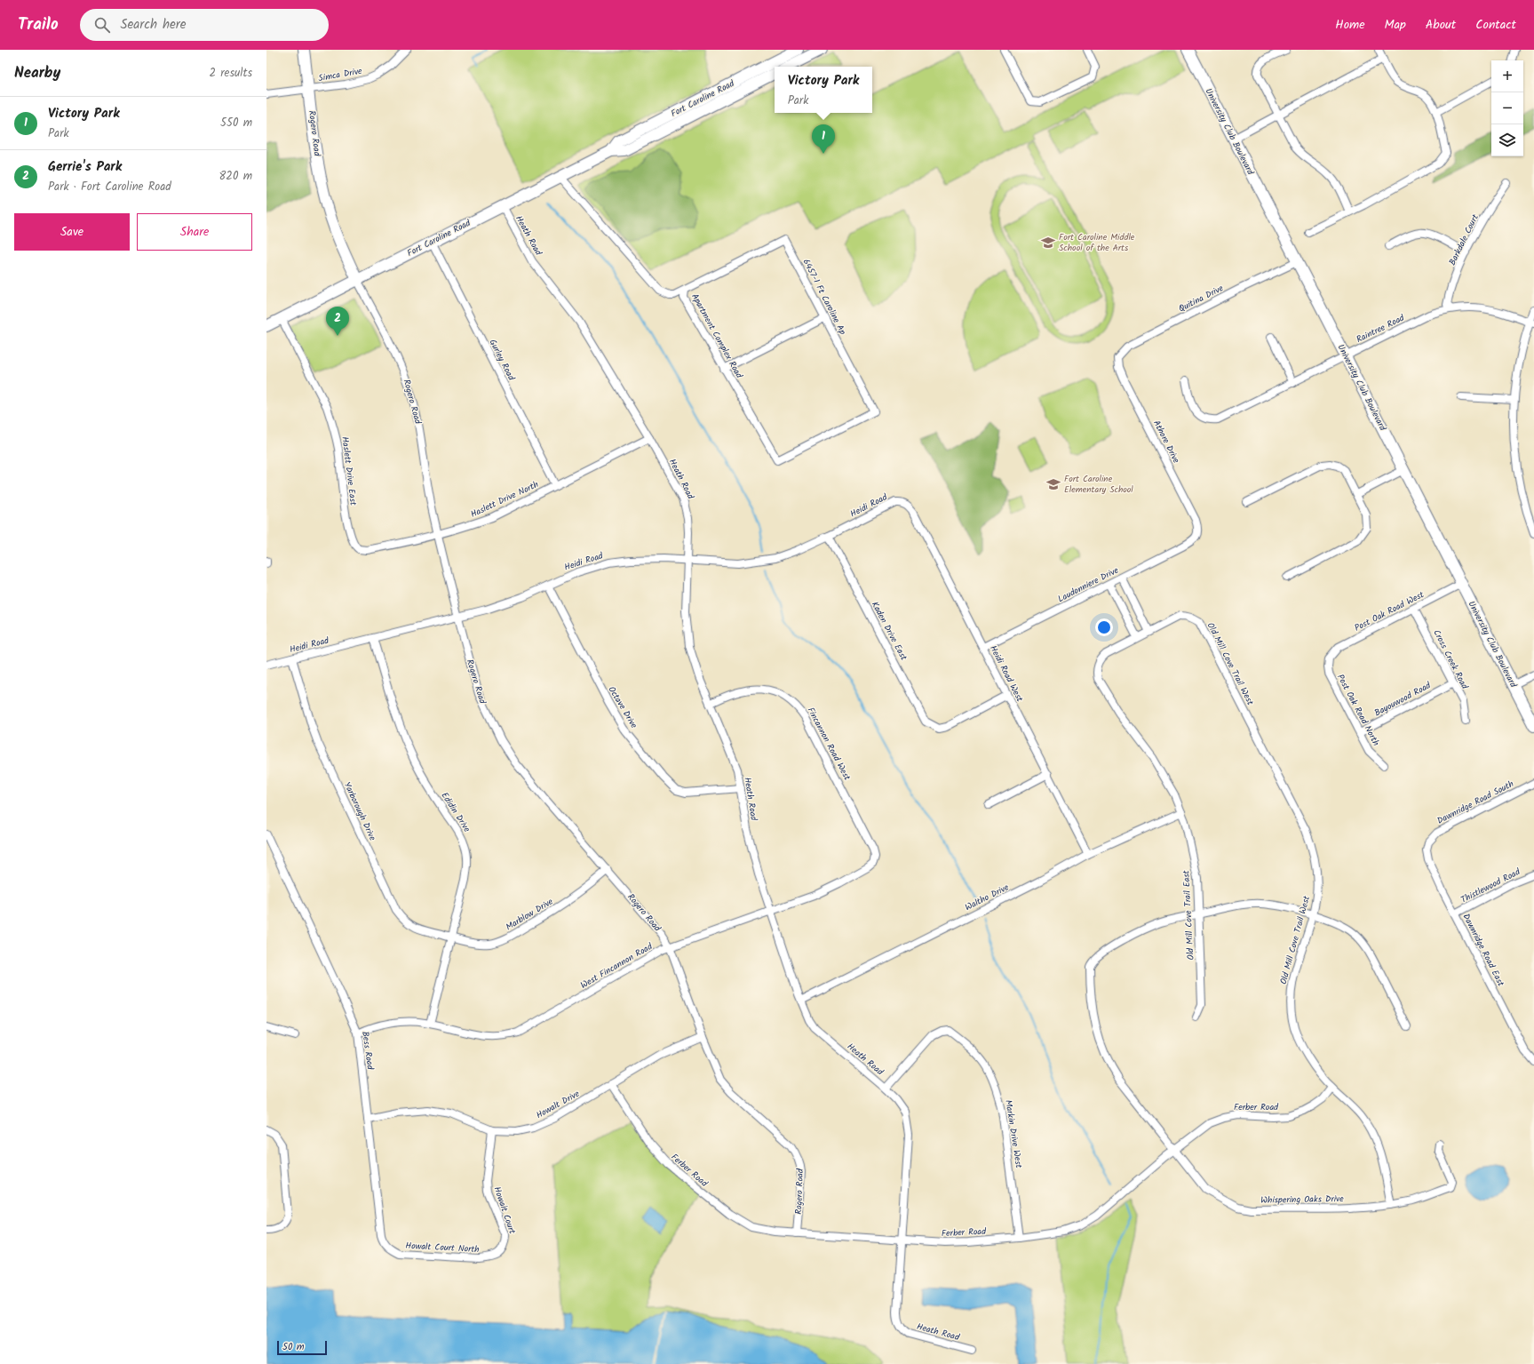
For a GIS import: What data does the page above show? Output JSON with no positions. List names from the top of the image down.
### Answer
{
  "streets": {
    "street": [
      "Simca Drive",
      "Fort Caroline Road",
      "University Club Boulevard",
      "Rogero Road",
      "Heath Road",
      "Barkdale Court",
      "6457-1 Ft Caroline Ap",
      "Quitina Drive",
      "Raintree Road",
      "Apartment Complex Road",
      "Gurley Road",
      "Athore Drive",
      "Haslett Drive East",
      "Haslett Drive North",
      "Heidi Road",
      "Laudonniere Drive",
      "Post Oak Road West",
      "Kaden Drive East",
      "Cross Creek Road",
      "Old Mill Cove Trail West",
      "Heidi Road West",
      "Bayouwood Road",
      "Octave Drive",
      "Post Oak Road North",
      "Fincannon Road West",
      "Dawnridge Road South",
      "Yarborough Drive",
      "Edidin Drive",
      "Thistlewood Road",
      "Waltho Drive",
      "Marblow Drive",
      "Old Mill Cove Trail East",
      "Dawnridge Road East",
      "West Fincannon Road",
      "Bess Road",
      "Howalt Drive",
      "Ferber Road",
      "Markin Drive West",
      "Whispering Oaks Drive",
      "Howalt Court",
      "Howalt Court North"
    ]
  },
  "crossings": [
    ["Simca Drive", "Rogero Road"],
    ["Fort Caroline Road", "Rogero Road"],
    ["Fort Caroline Road", "Heath Road"],
    ["Fort Caroline Road", "Apartment Complex Road"],
    ["Fort Caroline Road", "Gurley Road"],
    ["Fort Caroline Road", "Haslett Drive East"],
    ["University Club Boulevard", "Quitina Drive"],
    ["University Club Boulevard", "Raintree Road"],
    ["University Club Boulevard", "Post Oak Road West"],
    ["Rogero Road", "Haslett Drive North"],
    ["Rogero Road", "Heidi Road"],
    ["Rogero Road", "Marblow Drive"],
    ["Rogero Road", "West Fincannon Road"],
    ["Rogero Road", "Howalt Drive"],
    ["Rogero Road", "Ferber Road"],
    ["Heath Road", "Haslett Drive North"],
    ["Heath Road", "Heidi Road"],
    ["Heath Road", "Octave Drive"],
    ["Heath Road", "Fincannon Road West"],
    ["Heath Road", "Waltho Drive"],
    ["Heath Road", "West Fincannon Road"],
    ["Heath Road", "Ferber Road"],
    ["Heath Road", "Markin Drive West"],
    ["Barkdale Court", "Raintree Road"],
    ["6457-1 Ft Caroline Ap", "Apartment Complex Road"],
    ["Quitina Drive", "Athore Drive"],
    ["Gurley Road", "Haslett Drive North"],
    ["Athore Drive", "Laudonniere Drive"],
    ["Haslett Drive East", "Haslett Drive North"],
    ["Heidi Road", "Kaden Drive East"],
    ["Heidi Road", "Heidi Road West"],
    ["Heidi Road", "Octave Drive"],
    ["Heidi Road", "Yarborough Drive"],
    ["Heidi Road", "Edidin Drive"],
    ["Laudonniere Drive", "Heidi Road West"],
    ["Post Oak Road West", "Cross Creek Road"],
    ["Post Oak Road West", "Post Oak Road North"],
    ["Kaden Drive East", "Heidi Road West"],
    ["Cross Creek Road", "Bayouwood Road"],
    ["Old Mill Cove Trail West", "Ferber Road"],
    ["Old Mill Cove Trail West", "Whispering Oaks Drive"],
    ["Heidi Road West", "Waltho Drive"],
    ["Bayouwood Road", "Post Oak Road North"],
    ["Fincannon Road West", "West Fincannon Road"],
    ["Dawnridge Road South", "Dawnridge Road East"],
    ["Yarborough Drive", "Edidin Drive"],
    ["Yarborough Drive", "Marblow Drive"],
    ["Edidin Drive", "Marblow Drive"],
    ["Edidin Drive", "West Fincannon Road"],
    ["Thistlewood Road", "Dawnridge Road East"],
    ["Waltho Drive", "Old Mill Cove Trail East"],
    ["Old Mill Cove Trail East", "Whispering Oaks Drive"],
    ["West Fincannon Road", "Bess Road"],
    ["Bess Road", "Howalt Drive"],
    ["Bess Road", "Howalt Court North"],
    ["Howalt Drive", "Ferber Road"],
    ["Howalt Drive", "Howalt Court"],
    ["Ferber Road", "Markin Drive West"],
    ["Ferber Road", "Whispering Oaks Drive"],
    ["Howalt Court", "Howalt Court North"]
  ],
  "places": {
    "school or university": ["Fort Caroline Middle School of the Arts", "Fort Caroline Elementary School"]
  },
  "scale_bar": "50 m",
  "page": {
    "header": "Trailo",
    "search": "Search here",
    "nav": [
      "Home",
      "Map",
      "About",
      "Contact"
    ],
    "heading": ["Nearby", "2 results"],
    "map_buttons": ["+", "−"],
    "popup": ["Victory Park", "Park"],
    "list": [
      {
        "mark": "1",
        "name": "Victory Park",
        "note": "Park",
        "value": "550 m"
      },
      {
        "mark": "2",
        "name": "Gerrie's Park",
        "note": "Park · Fort Caroline Road",
        "value": "820 m"
      }
    ],
    "pins": ["1", "2"],
    "buttons": ["Save", "Share"],
    "scale": "50 m"
  }
}
